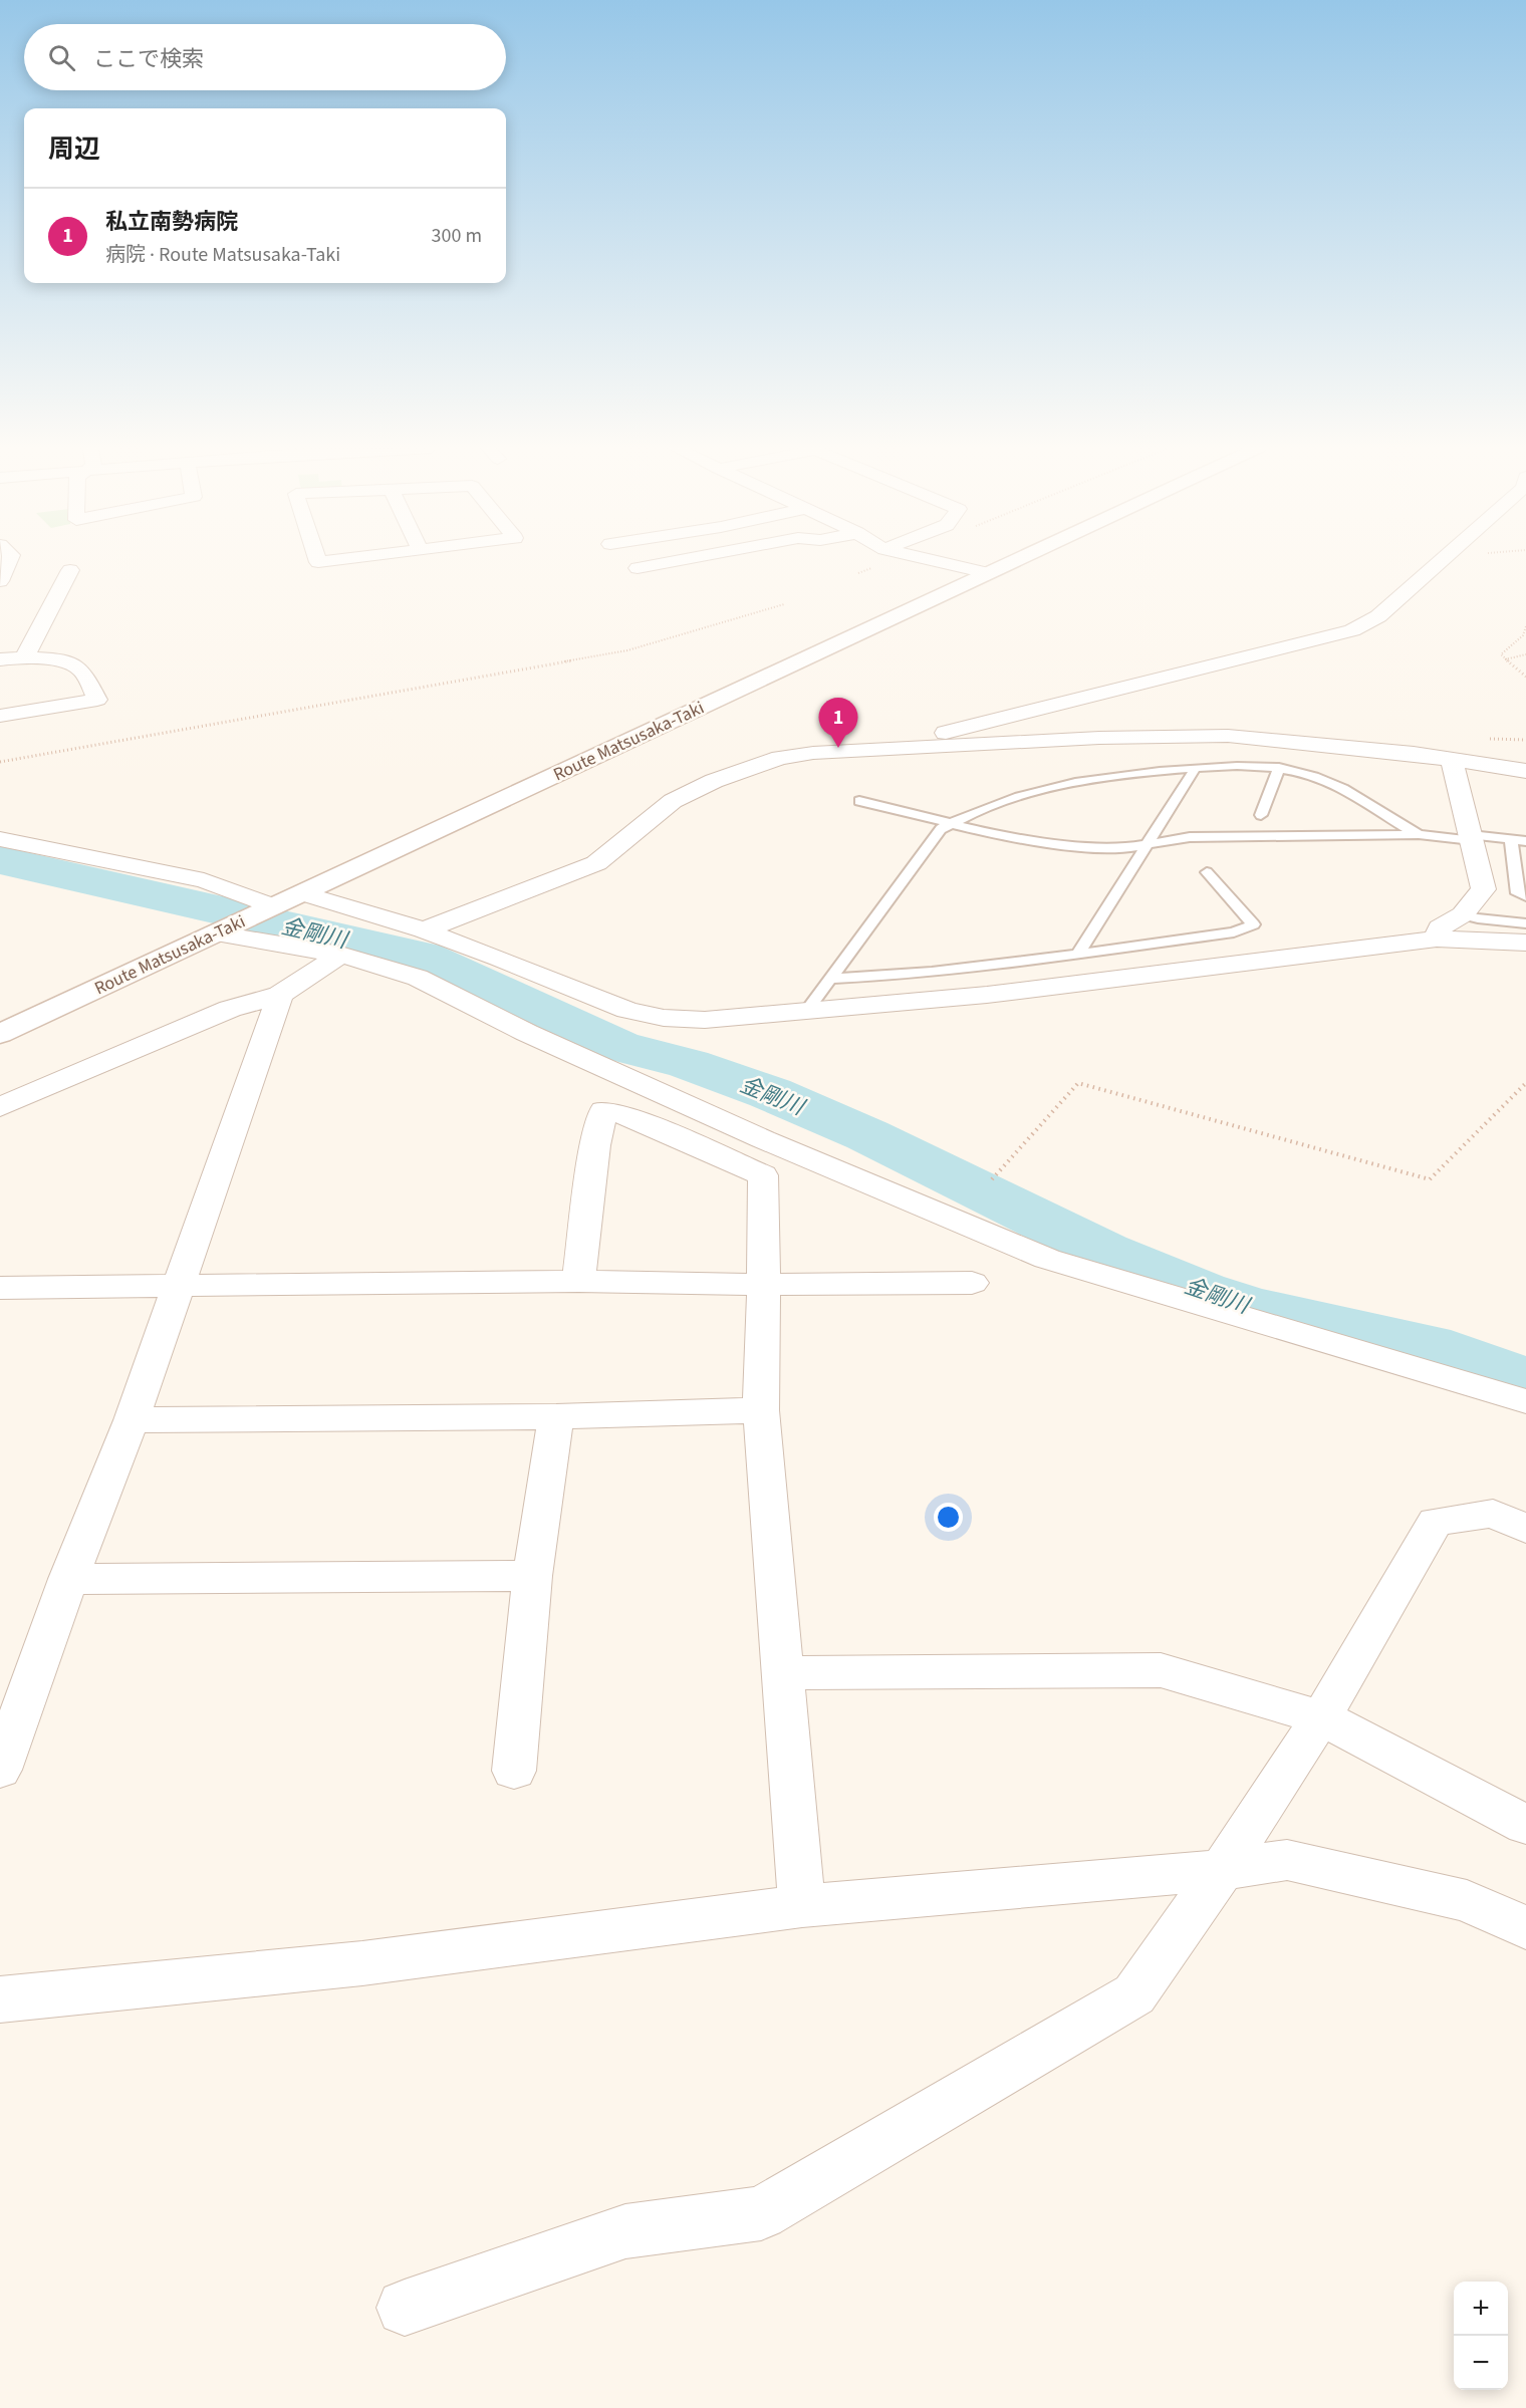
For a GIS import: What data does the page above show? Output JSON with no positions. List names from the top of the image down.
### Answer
{
  "streets": {
    "main road": ["Route Matsusaka-Taki"]
  },
  "water": ["金剛川"],
  "page": {
    "search": "ここで検索",
    "heading": "周辺",
    "list": [
      {
        "mark": "1",
        "name": "私立南勢病院",
        "note": "病院 · Route Matsusaka-Taki",
        "value": "300 m"
      }
    ],
    "pins": "1",
    "map_buttons": ["+", "−"]
  }
}
